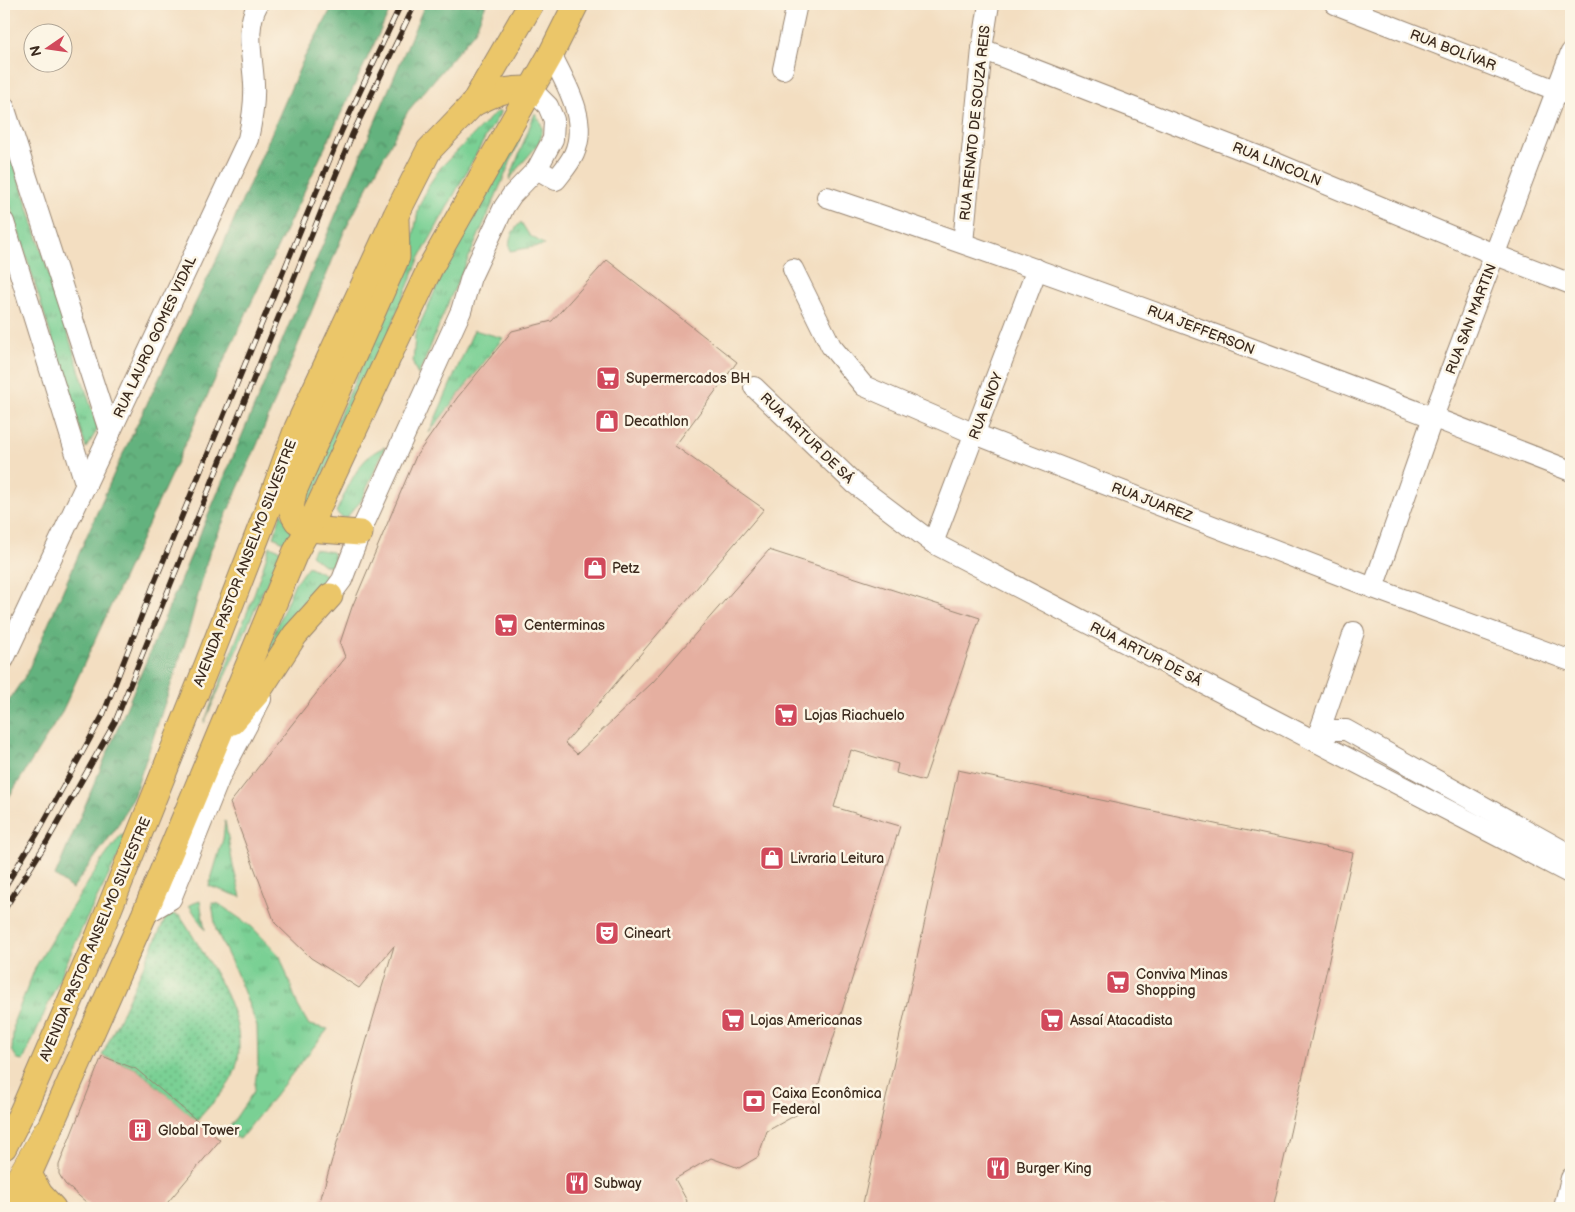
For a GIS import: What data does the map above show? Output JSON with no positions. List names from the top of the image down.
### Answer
{
  "streets": {
    "main road": ["AVENIDA PASTOR ANSELMO SILVESTRE"],
    "street": [
      "RUA BOLÍVAR",
      "RUA RENATO DE SOUZA REIS",
      "RUA LINCOLN",
      "RUA SAN MARTIN",
      "RUA JEFFERSON",
      "RUA LAURO GOMES VIDAL",
      "RUA ENOY",
      "RUA ARTUR DE SÁ",
      "RUA JUAREZ"
    ]
  },
  "crossings": [
    ["RUA BOLÍVAR", "RUA SAN MARTIN"],
    ["RUA RENATO DE SOUZA REIS", "RUA LINCOLN"],
    ["RUA RENATO DE SOUZA REIS", "RUA JEFFERSON"],
    ["RUA LINCOLN", "RUA SAN MARTIN"],
    ["RUA SAN MARTIN", "RUA JEFFERSON"],
    ["RUA SAN MARTIN", "RUA JUAREZ"],
    ["RUA JEFFERSON", "RUA ENOY"],
    ["RUA ENOY", "RUA ARTUR DE SÁ"],
    ["RUA ENOY", "RUA JUAREZ"]
  ],
  "places": {
    "supermarket": [
      "Supermercados BH",
      "Centerminas",
      "Lojas Riachuelo",
      "Conviva Minas Shopping",
      "Lojas Americanas",
      "Assaí Atacadista"
    ],
    "shop": ["Decathlon", "Petz", "Livraria Leitura"],
    "theatre": ["Cineart"],
    "bank": ["Caixa Econômica Federal"],
    "building": ["Global Tower"],
    "restaurant": ["Burger King", "Subway"]
  },
  "north": "left"
}
